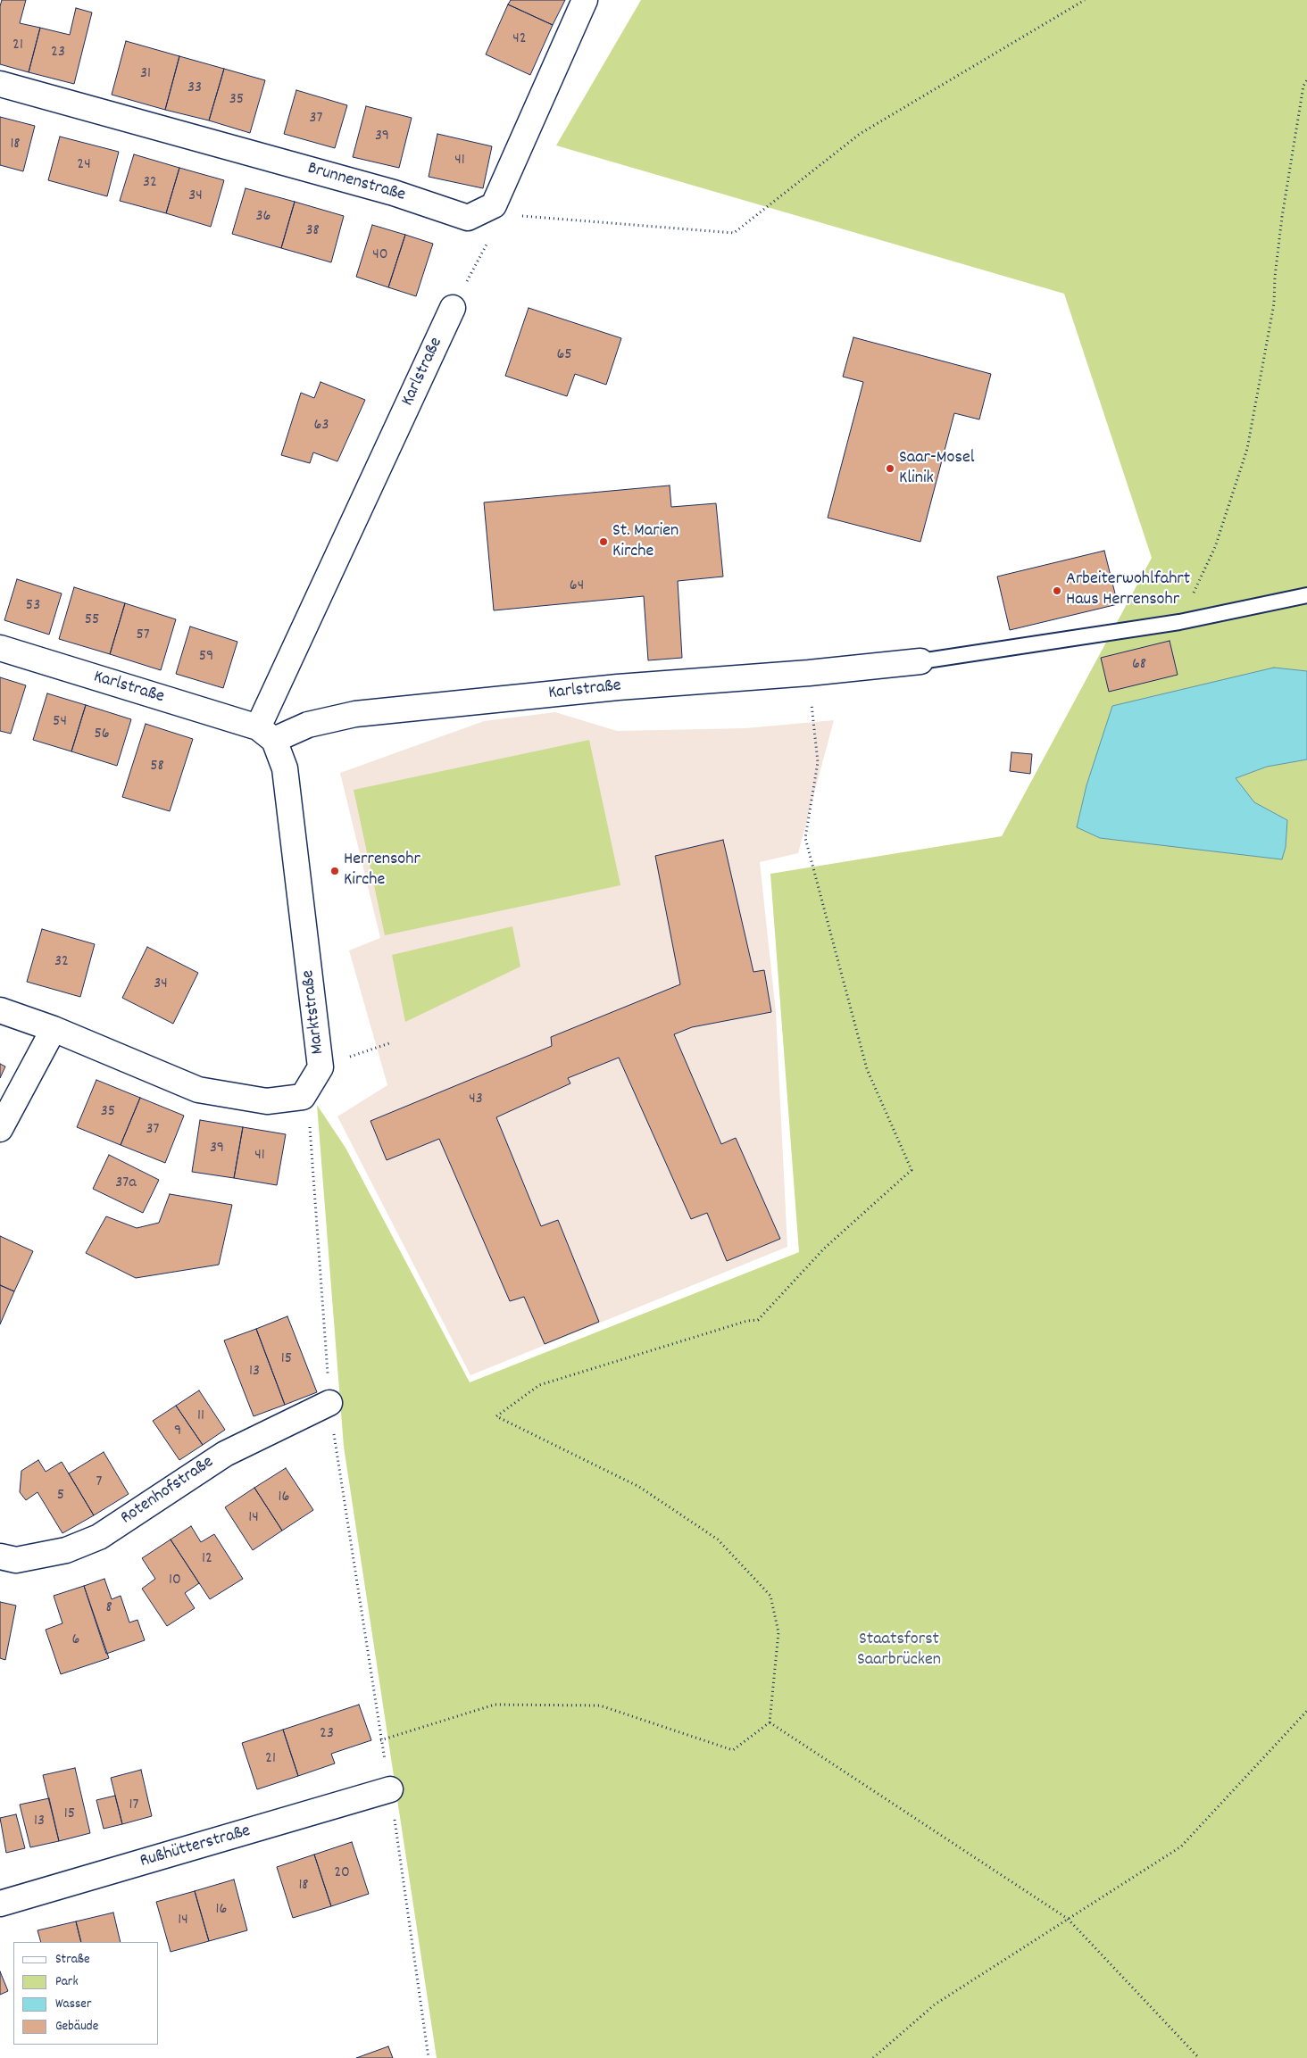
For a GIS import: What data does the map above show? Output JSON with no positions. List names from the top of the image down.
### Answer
{
  "streets": {
    "street": [
      "Brunnenstraße",
      "Karlstraße",
      "Marktstraße",
      "Rotenhofstraße",
      "Rußhütterstraße"
    ]
  },
  "crossings": [
    ["Karlstraße", "Marktstraße"]
  ],
  "parks": ["Staatsforst Saarbrücken"],
  "places": [
    "Saar-Mosel Klinik",
    "St. Marien Kirche",
    "Arbeiterwohlfahrt Haus Herrensohr",
    "Herrensohr Kirche"
  ],
  "house_numbers": [
    "42",
    "21",
    "23",
    "31",
    "33",
    "35",
    "37",
    "39",
    "18",
    "41",
    "24",
    "32",
    "34",
    "36",
    "38",
    "40",
    "65",
    "63",
    "64",
    "53",
    "55",
    "57",
    "59",
    "68",
    "54",
    "56",
    "58",
    "32",
    "34",
    "43",
    "35",
    "37",
    "39",
    "41",
    "37a",
    "15",
    "13",
    "11",
    "9",
    "7",
    "5",
    "16",
    "14",
    "12",
    "10",
    "8",
    "6",
    "23",
    "21",
    "17",
    "15",
    "13",
    "20",
    "18",
    "16",
    "14"
  ],
  "legend": [
    "Straße",
    "Park",
    "Wasser",
    "Gebäude"
  ]
}
